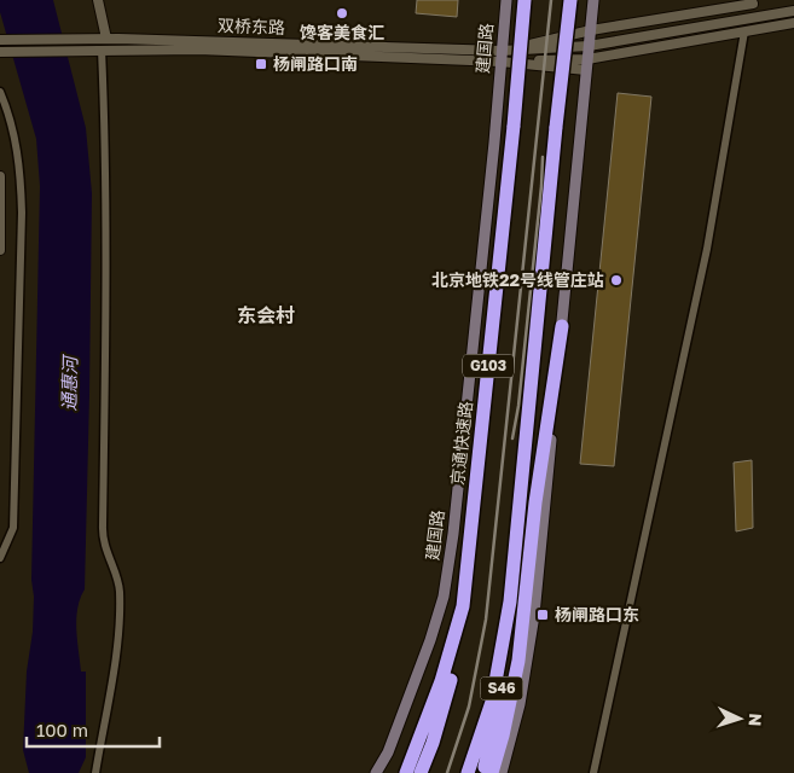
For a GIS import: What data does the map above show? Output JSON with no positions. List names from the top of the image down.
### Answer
{
  "streets": {
    "highway": ["G103", "京通快速路", "S46"],
    "main road": ["建国路"],
    "street": ["双桥东路"]
  },
  "crossings": [
    ["双桥东路", "建国路"],
    ["G103", "S46"]
  ],
  "districts": ["东会村"],
  "water": ["通惠河"],
  "places": {
    "other": ["馋客美食汇", "北京地铁22号线管庄站"],
    "transit": ["杨闸路口南", "杨闸路口东"]
  },
  "scale_bar": "100 m",
  "north": "right"
}
